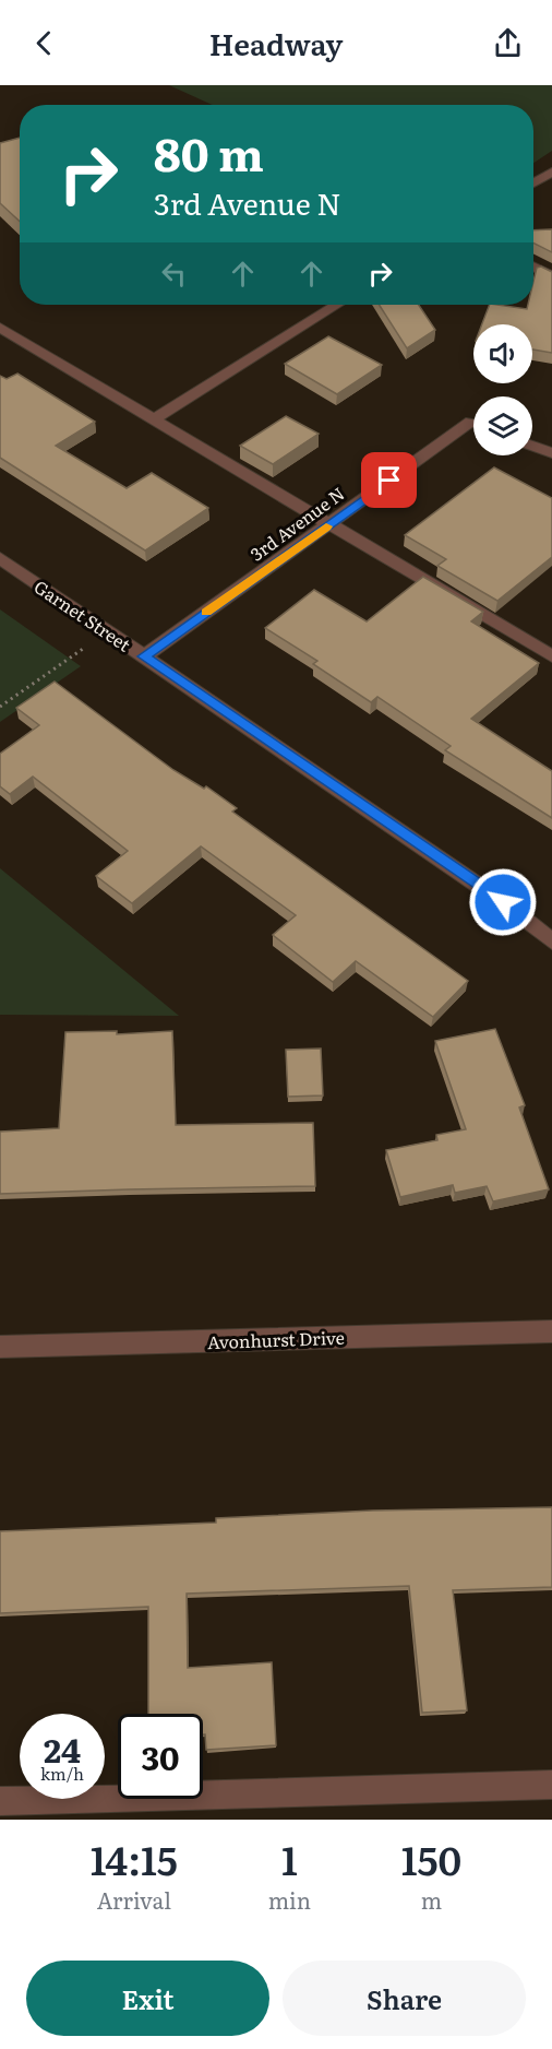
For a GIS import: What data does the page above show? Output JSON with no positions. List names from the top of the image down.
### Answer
{
  "streets": {
    "street": ["3rd Avenue N", "Garnet Street", "Avonhurst Drive"]
  },
  "crossings": [
    ["3rd Avenue N", "Garnet Street"]
  ],
  "page": {
    "header": "Headway",
    "turn": ["80 m", "3rd Avenue N"],
    "speed": "24 km/h",
    "limit": "30",
    "eta": [
      "14:15",
      "Arrival",
      "1",
      "min",
      "150",
      "m"
    ],
    "buttons": ["Exit", "Share"]
  }
}
